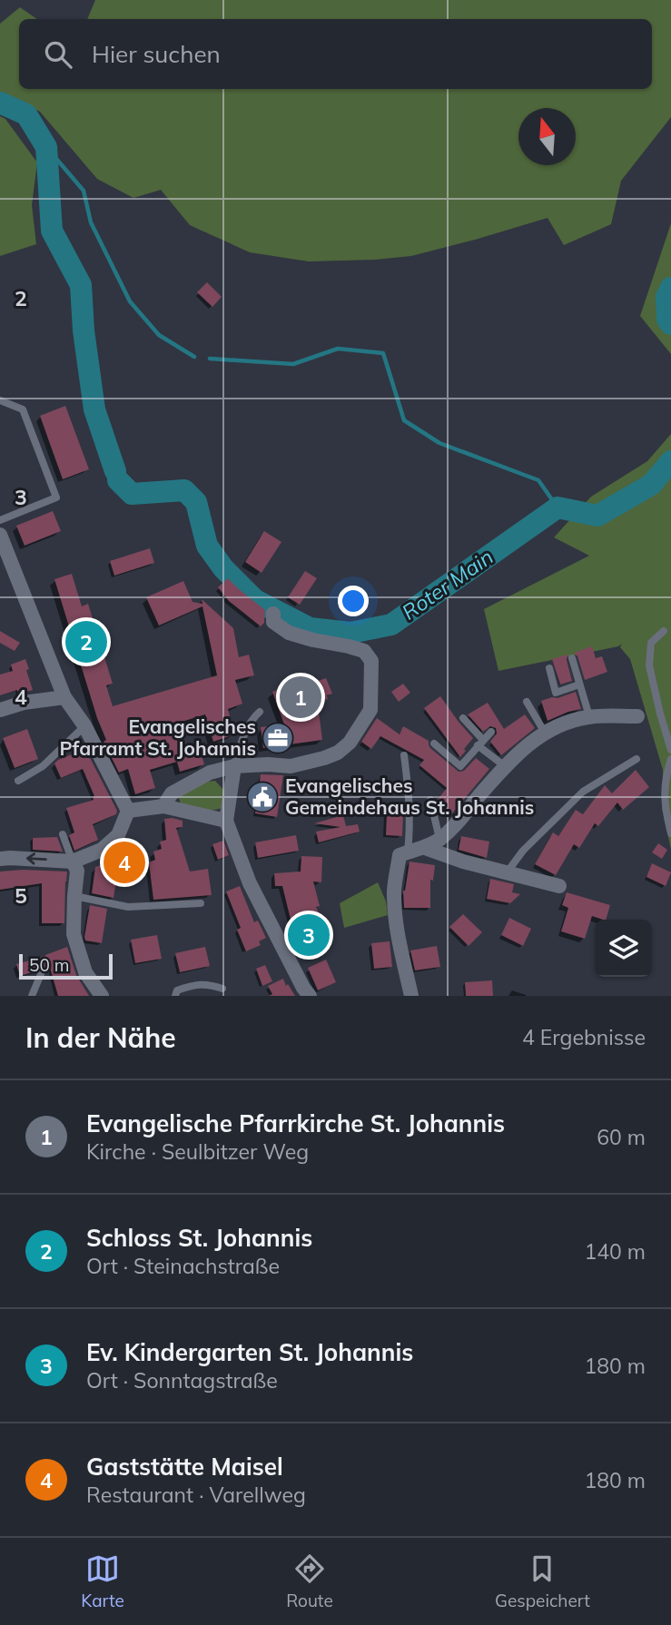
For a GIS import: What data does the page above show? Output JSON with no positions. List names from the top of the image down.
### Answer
{
  "water": ["Roter Main"],
  "places": {
    "office": ["Evangelisches Pfarramt St. Johannis"],
    "public building": ["Evangelisches Gemeindehaus St. Johannis"]
  },
  "scale_bar": "50 m",
  "north": "top",
  "page": {
    "search": "Hier suchen",
    "pins": [
      "2",
      "1",
      "4",
      "3"
    ],
    "scale": "50 m",
    "heading": ["In der Nähe", "4 Ergebnisse"],
    "list": [
      {
        "mark": "1",
        "name": "Evangelische Pfarrkirche St. Johannis",
        "note": "Kirche · Seulbitzer Weg",
        "value": "60 m"
      },
      {
        "mark": "2",
        "name": "Schloss St. Johannis",
        "note": "Ort · Steinachstraße",
        "value": "140 m"
      },
      {
        "mark": "3",
        "name": "Ev. Kindergarten St. Johannis",
        "note": "Ort · Sonntagstraße",
        "value": "180 m"
      },
      {
        "mark": "4",
        "name": "Gaststätte Maisel",
        "note": "Restaurant · Varellweg",
        "value": "180 m"
      }
    ],
    "nav": ["Karte", "Route", "Gespeichert"]
  },
  "grid": {
    "rows": [
      "2",
      "3",
      "4",
      "5"
    ]
  }
}
